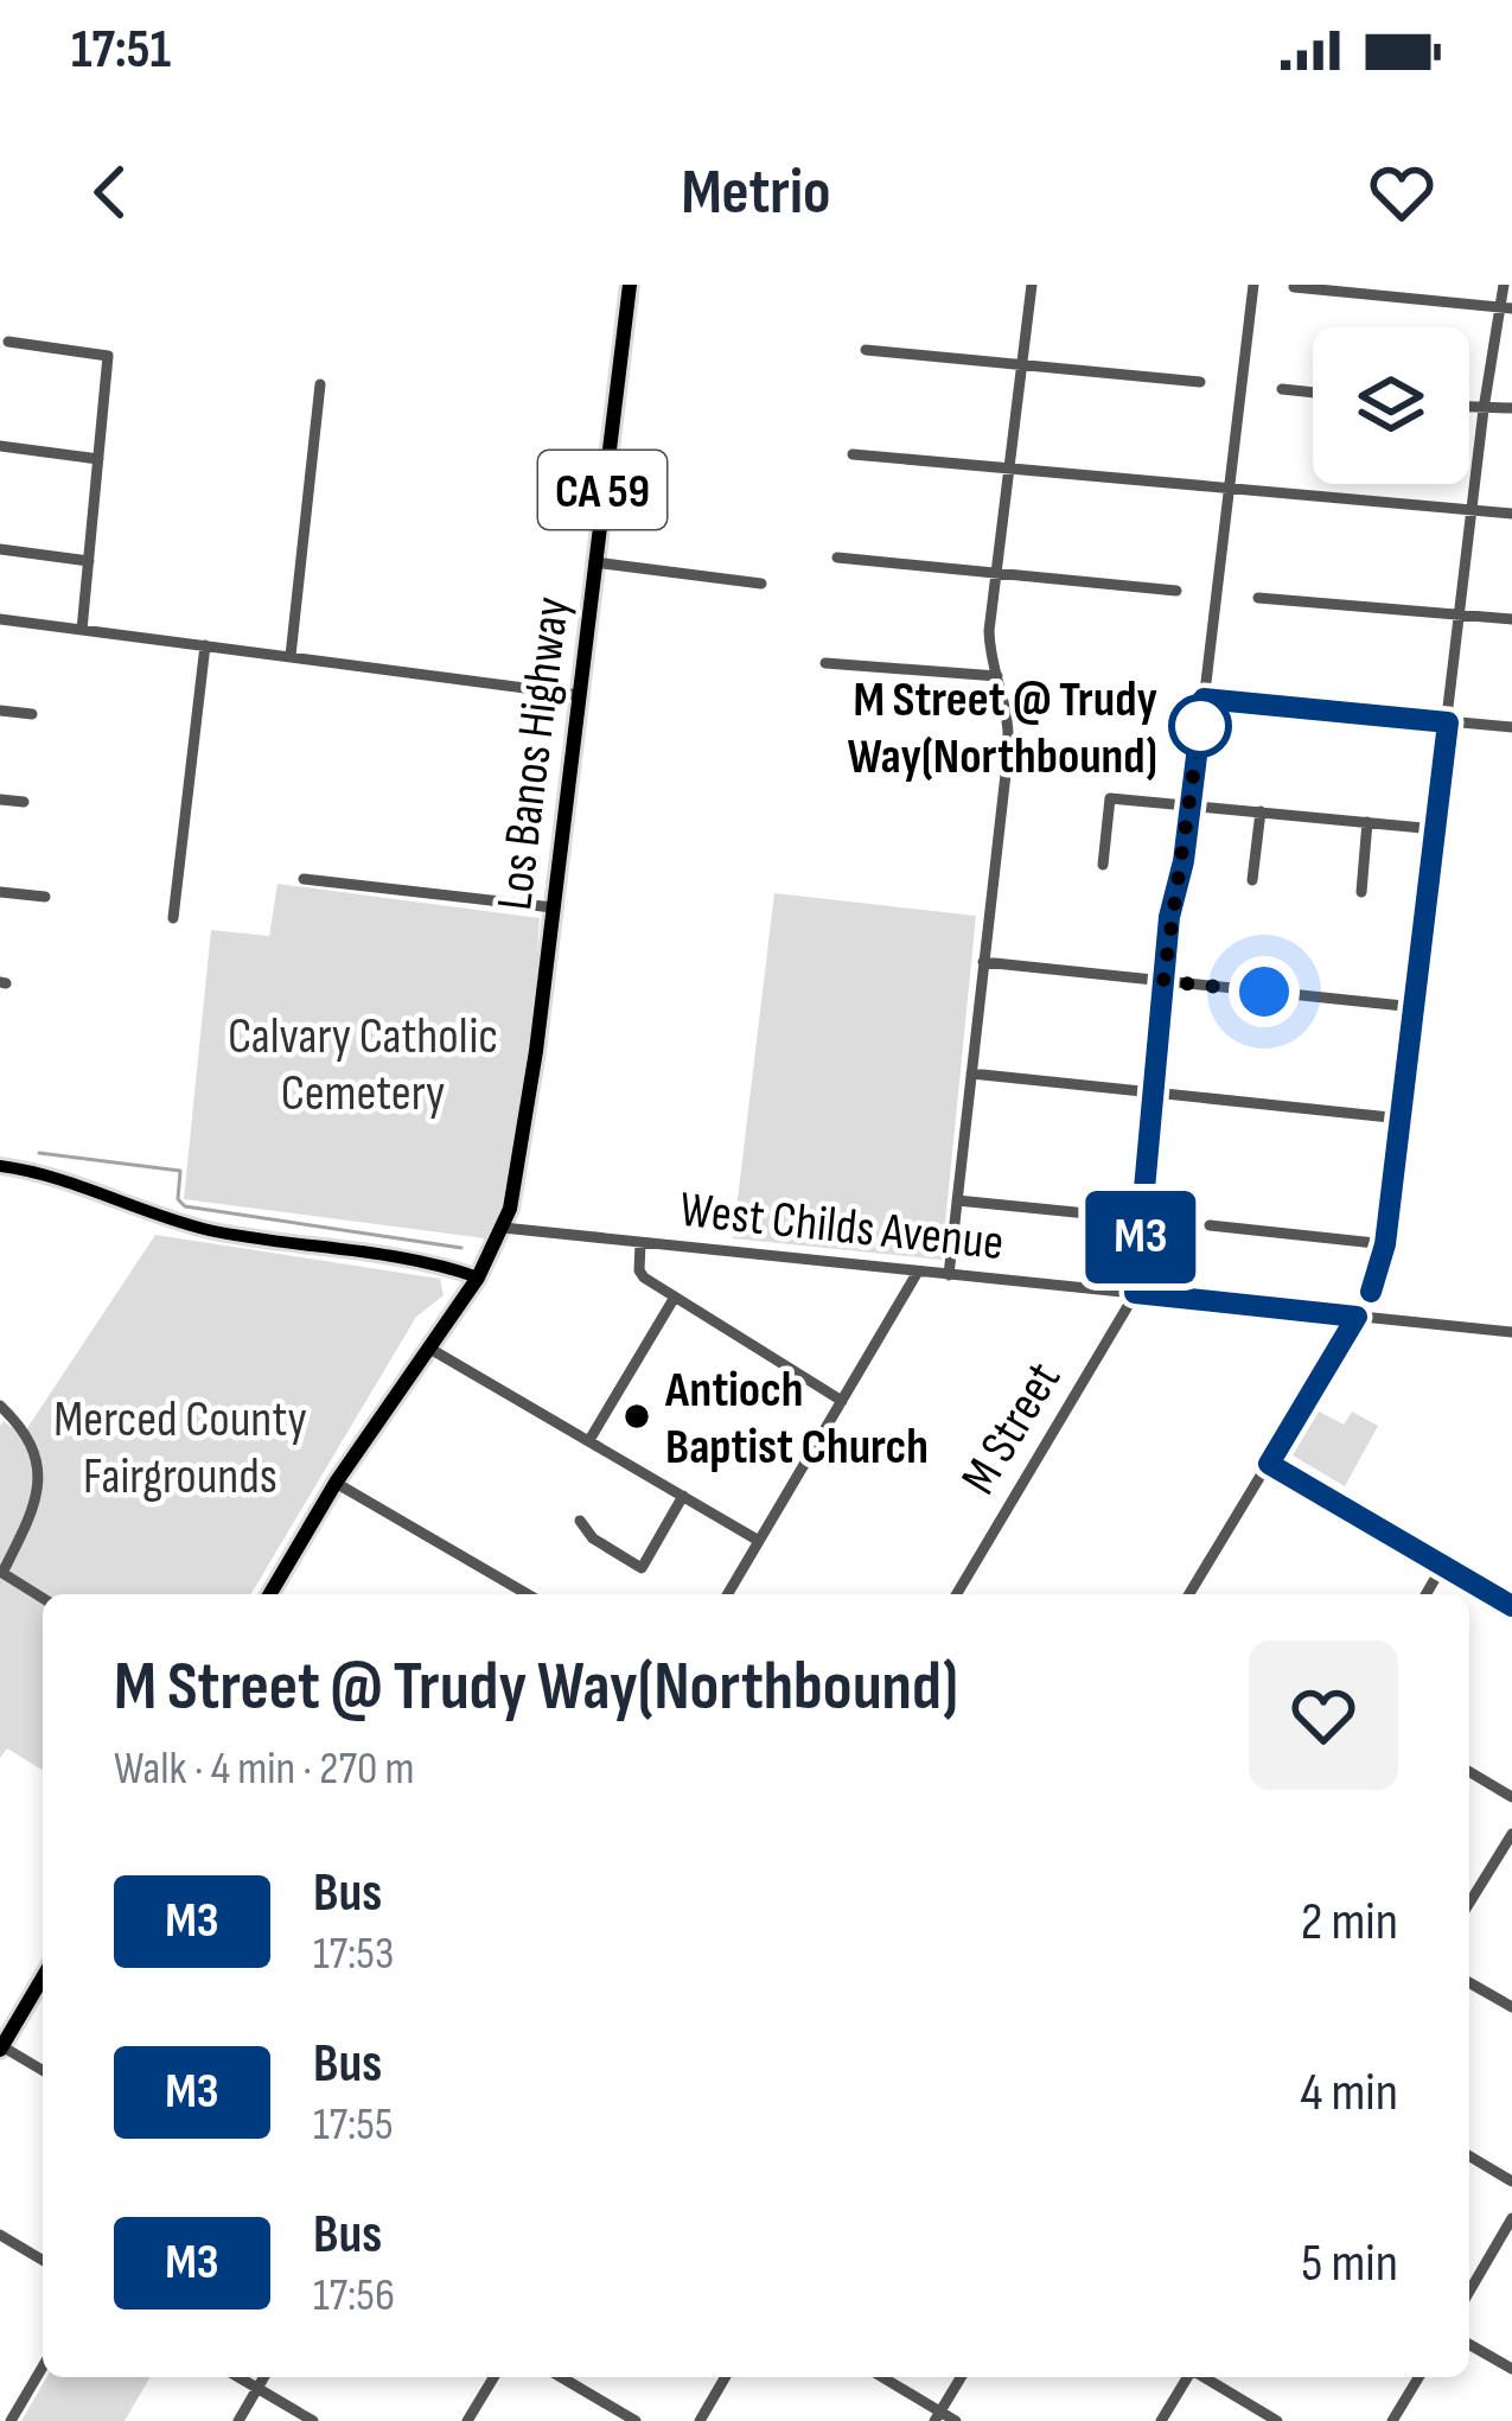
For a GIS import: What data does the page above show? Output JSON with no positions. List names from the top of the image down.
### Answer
{
  "streets": {
    "highway": ["CA 59", "Los Banos Highway"],
    "street": ["West Childs Avenue", "M Street"]
  },
  "crossings": [
    ["CA 59", "Los Banos Highway"],
    ["CA 59", "West Childs Avenue"],
    ["Los Banos Highway", "West Childs Avenue"],
    ["West Childs Avenue", "M Street"]
  ],
  "parks": ["Calvary Catholic Cemetery", "Merced County Fairgrounds"],
  "places": ["M Street @ Trudy Way(Northbound)", "Antioch Baptist Church"],
  "lines": ["bus line M3"],
  "page": {
    "status": "17:51",
    "header": "Metrio",
    "on_map": "M3",
    "heading": ["M Street @ Trudy Way(Northbound)", "Walk · 4 min · 270 m"],
    "list": [
      {
        "mark": "M3",
        "name": "Bus",
        "note": "17:53",
        "value": "2 min"
      },
      {
        "mark": "M3",
        "name": "Bus",
        "note": "17:55",
        "value": "4 min"
      },
      {
        "mark": "M3",
        "name": "Bus",
        "note": "17:56",
        "value": "5 min"
      }
    ]
  }
}
